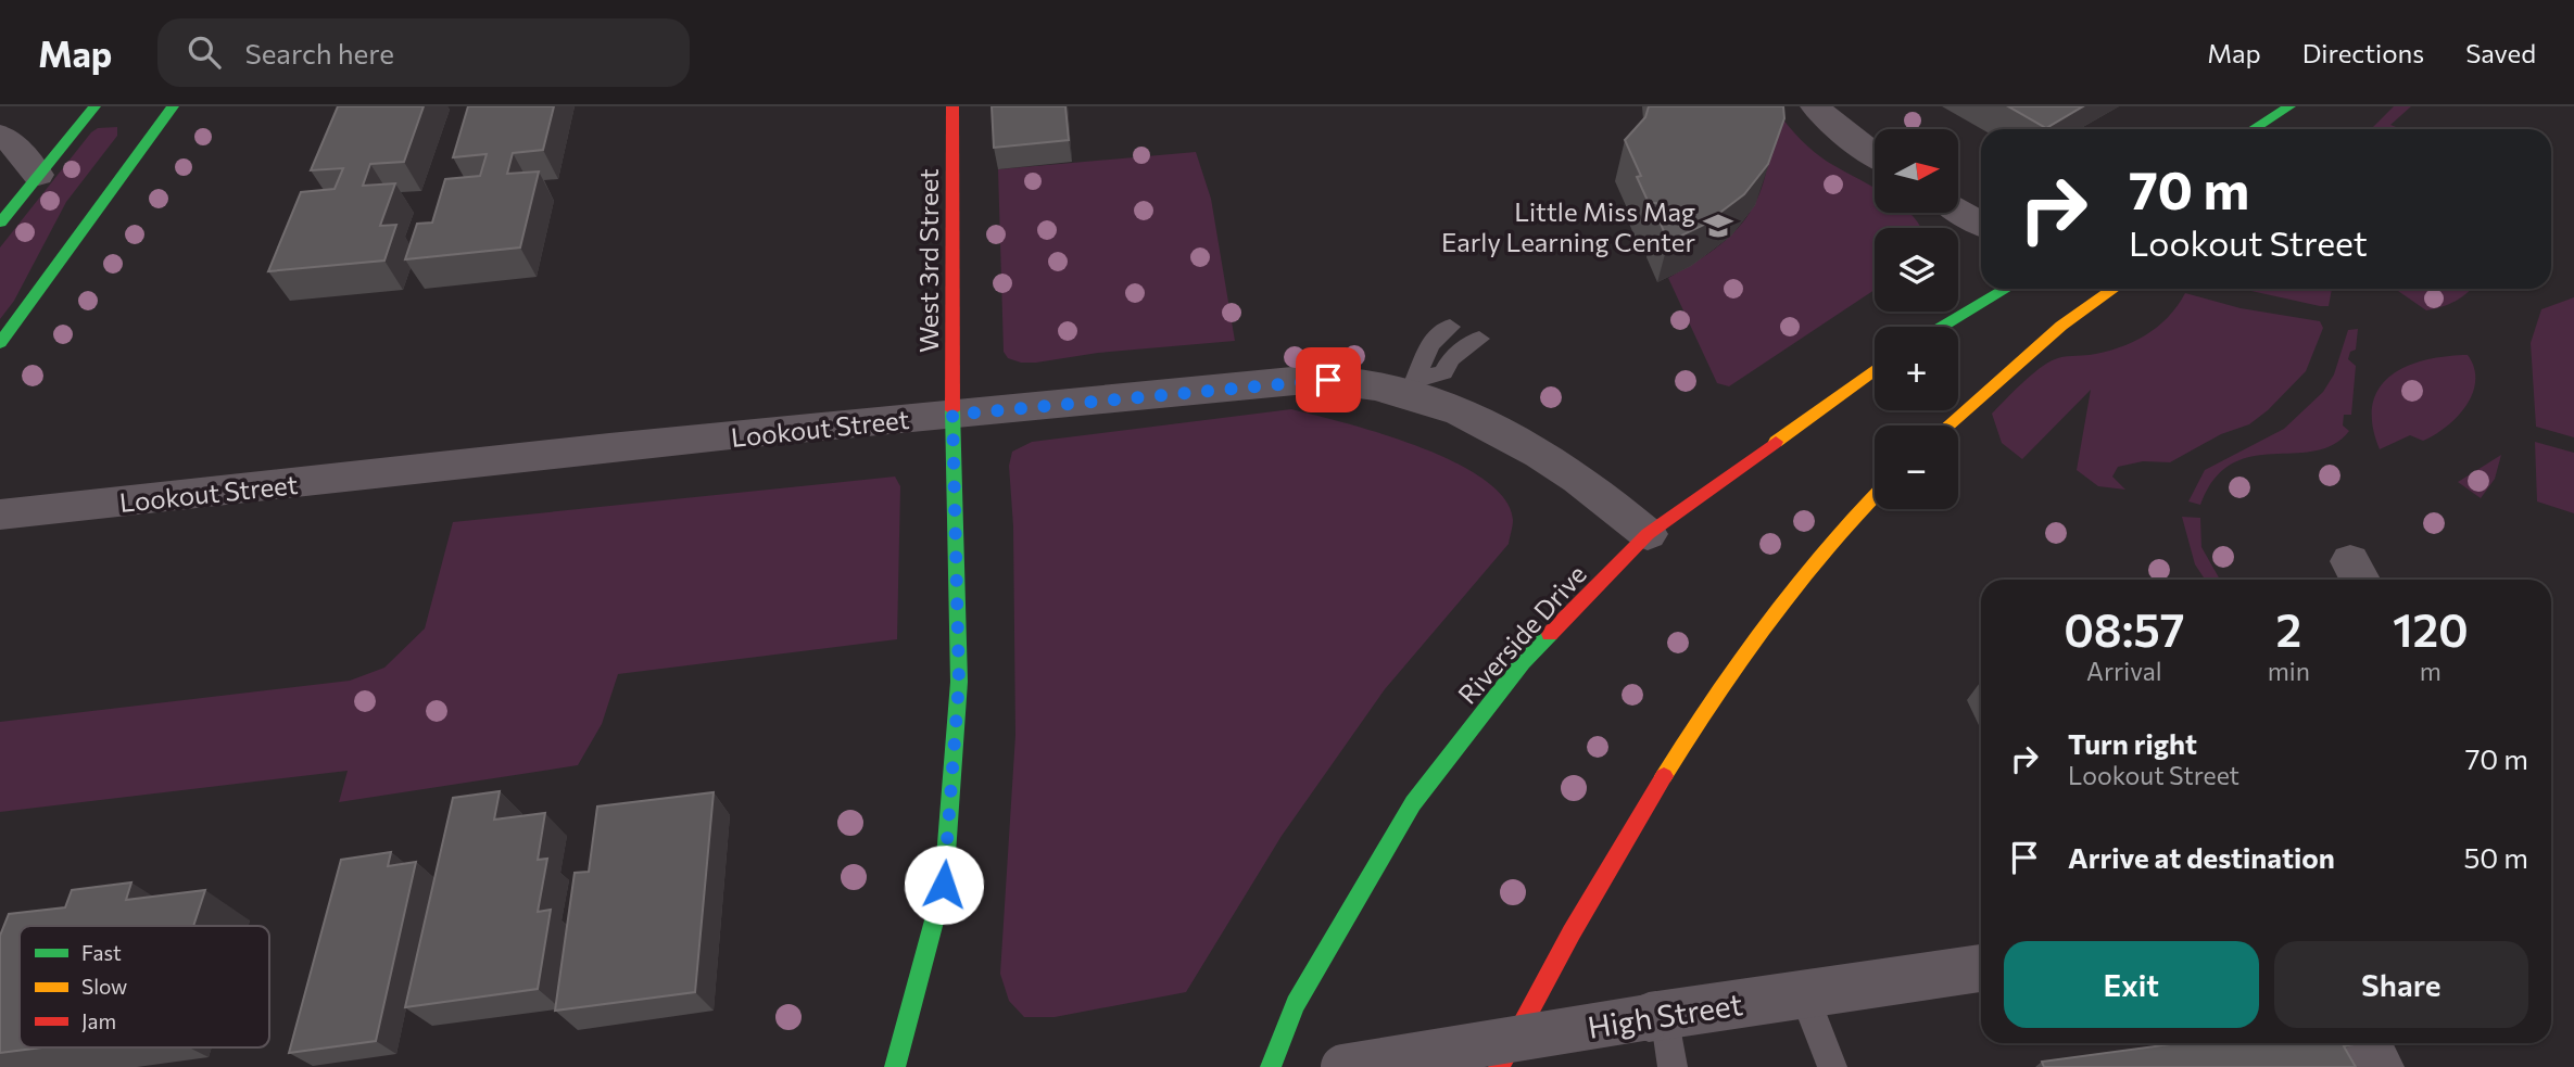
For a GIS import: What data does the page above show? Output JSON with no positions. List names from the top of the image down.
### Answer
{
  "streets": {
    "main road": ["West 3rd Street", "Riverside Drive"],
    "street": ["Lookout Street", "High Street"]
  },
  "crossings": [
    ["West 3rd Street", "Lookout Street"],
    ["Lookout Street", "Riverside Drive"]
  ],
  "places": {
    "school or university": ["Little Miss Mag Early Learning Center"]
  },
  "legend": ["Fast", "Slow", "Jam"],
  "north": "right",
  "page": {
    "header": "Map",
    "search": "Search here",
    "nav": ["Map", "Directions", "Saved"],
    "map_buttons": ["+", "−"],
    "turn": ["70 m", "Lookout Street"],
    "eta": [
      "08:57",
      "Arrival",
      "2",
      "min",
      "120",
      "m"
    ],
    "list": [
      {
        "name": "Turn right",
        "note": "Lookout Street",
        "value": "70 m"
      },
      {
        "name": "Arrive at destination",
        "value": "50 m"
      }
    ],
    "buttons": ["Exit", "Share"]
  }
}
